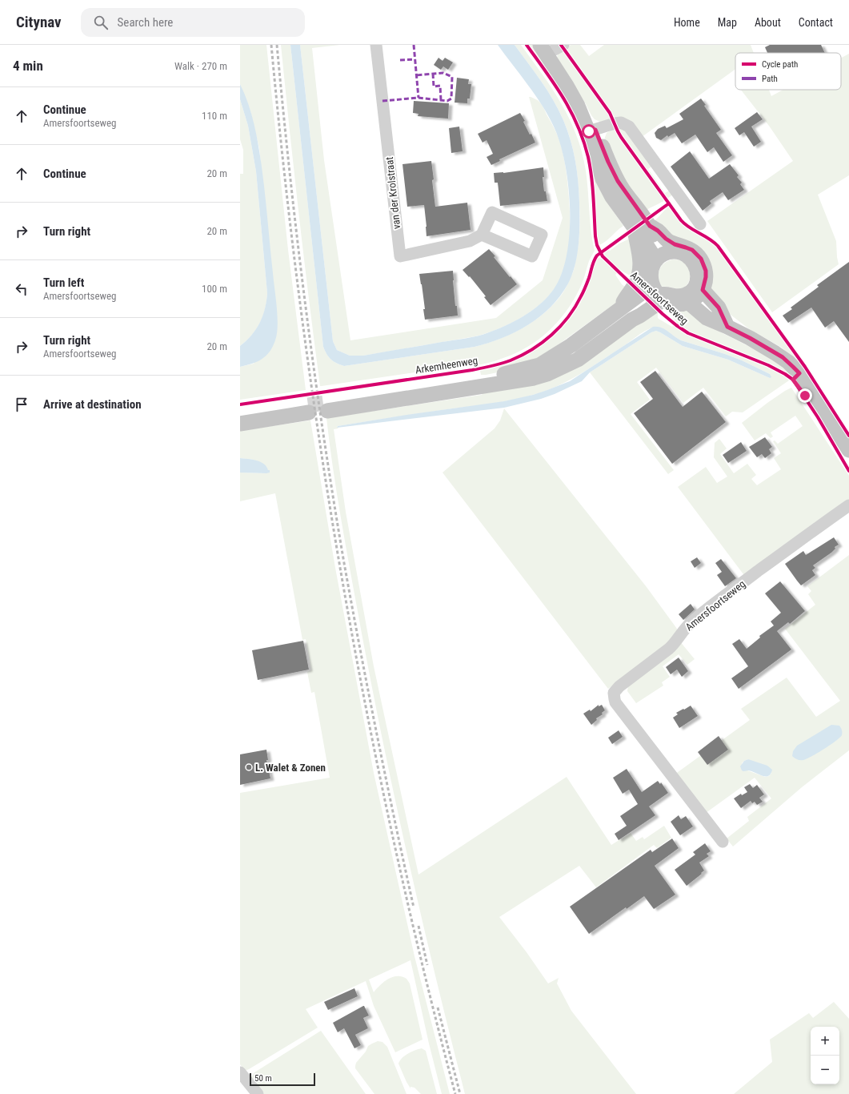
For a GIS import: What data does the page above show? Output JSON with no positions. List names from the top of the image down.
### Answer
{
  "streets": {
    "main road": ["Arkemheenweg"],
    "street": ["van der Krolstraat", "Amersfoortseweg"]
  },
  "places": ["L. Walet & Zonen"],
  "legend": ["Cycle path", "Path"],
  "scale_bar": "50 m",
  "page": {
    "header": "Citynav",
    "search": "Search here",
    "nav": [
      "Home",
      "Map",
      "About",
      "Contact"
    ],
    "heading": ["4 min", "Walk · 270 m"],
    "list": [
      ["Continue", "Amersfoortseweg", "110 m"],
      ["Continue", "20 m"],
      ["Turn right", "20 m"],
      ["Turn left", "Amersfoortseweg", "100 m"],
      ["Turn right", "Amersfoortseweg", "20 m"],
      "Arrive at destination"
    ],
    "map_buttons": ["+", "−"],
    "scale": "50 m"
  }
}
